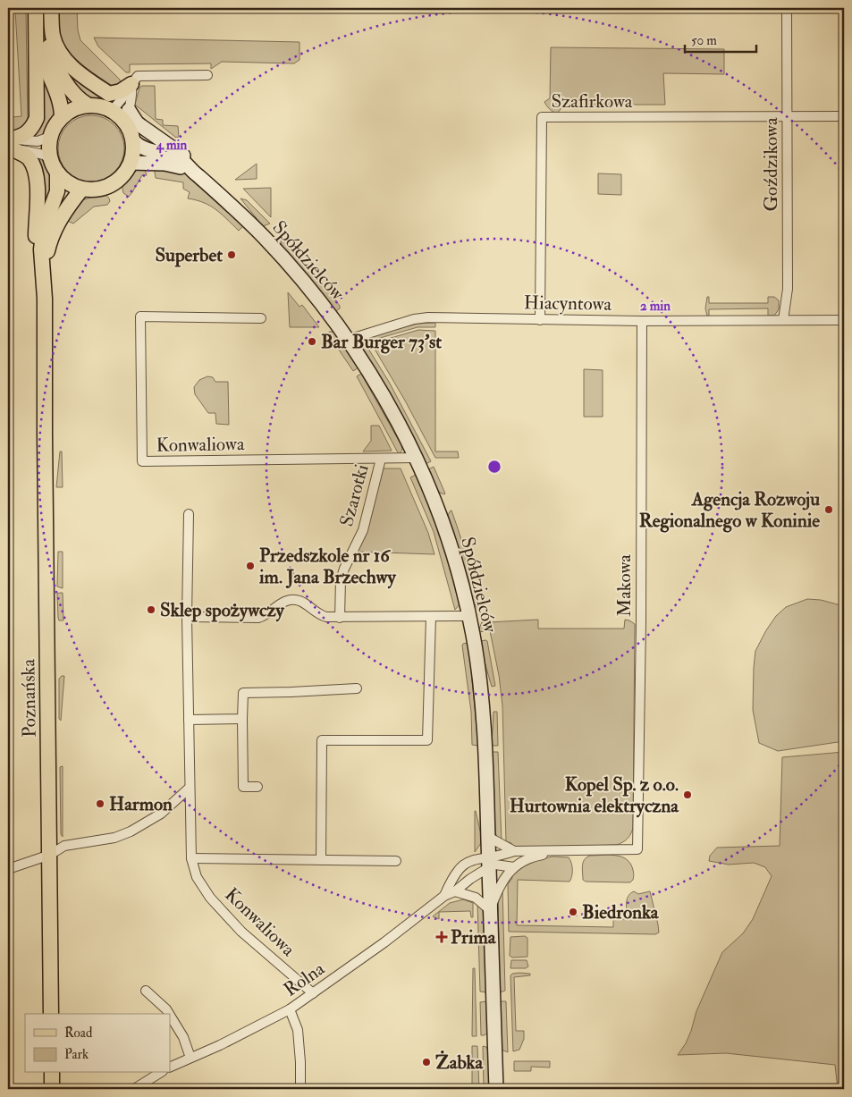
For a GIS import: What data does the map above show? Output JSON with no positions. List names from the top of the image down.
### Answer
{
  "streets": {
    "main road": ["Poznańska"],
    "street": [
      "Szafirkowa",
      "Goździkowa",
      "Spółdzielców",
      "Hiacyntowa",
      "Konwaliowa",
      "Szarotki",
      "Makowa",
      "Rolna"
    ]
  },
  "crossings": [
    ["Szafirkowa", "Goździkowa"],
    ["Szafirkowa", "Hiacyntowa"],
    ["Goździkowa", "Hiacyntowa"],
    ["Spółdzielców", "Hiacyntowa"],
    ["Spółdzielców", "Konwaliowa"],
    ["Spółdzielców", "Poznańska"],
    ["Spółdzielców", "Rolna"],
    ["Hiacyntowa", "Makowa"],
    ["Konwaliowa", "Szarotki"],
    ["Konwaliowa", "Rolna"]
  ],
  "places": {
    "other": [
      "Superbet",
      "Bar Burger 73'st",
      "Agencja Rozwoju Regionalnego w Koninie",
      "Przedszkole nr 16 im. Jana Brzechwy",
      "Sklep spożywczy",
      "Kopel Sp. z o.o. Hurtownia elektryczna",
      "Harmon",
      "Biedronka",
      "Żabka"
    ],
    "health": ["Prima"]
  },
  "legend": ["Road", "Park"],
  "scale_bar": "50 m",
  "rings": ["4 min", "2 min"]
}
